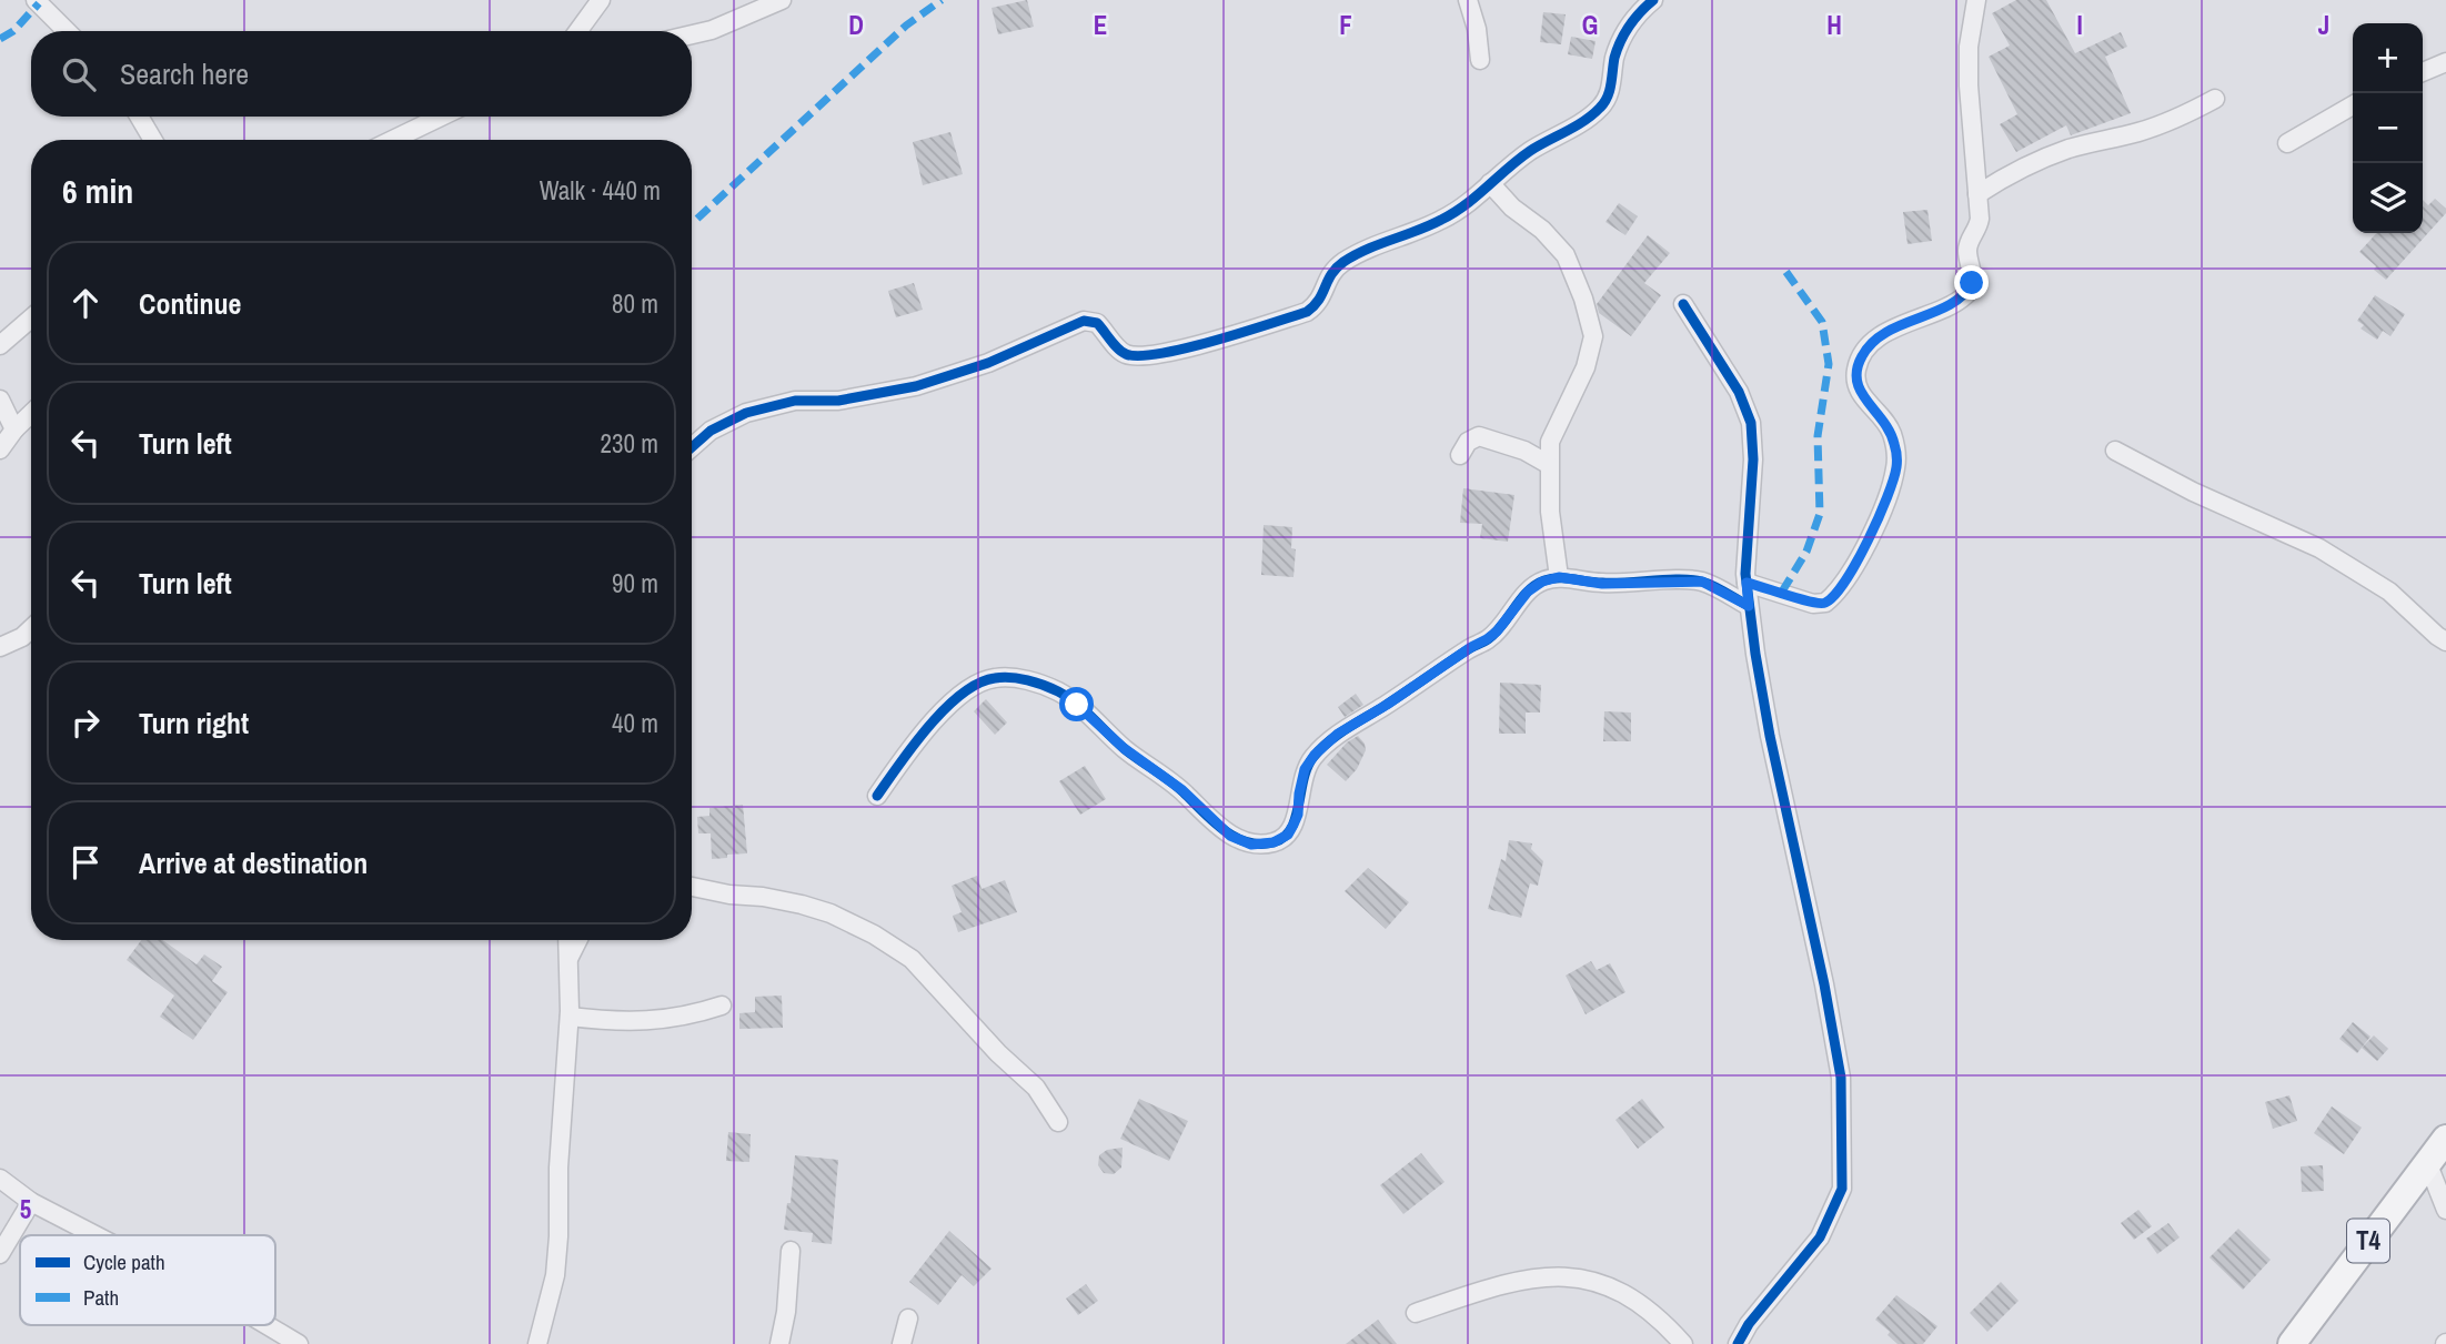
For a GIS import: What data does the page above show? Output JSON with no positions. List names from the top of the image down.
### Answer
{
  "streets": {
    "highway": ["T4"]
  },
  "legend": ["Cycle path", "Path"],
  "page": {
    "map_buttons": ["+", "−"],
    "search": "Search here",
    "heading": ["6 min", "Walk · 440 m"],
    "list": [
      ["Continue", "80 m"],
      ["Turn left", "230 m"],
      ["Turn left", "90 m"],
      ["Turn right", "40 m"],
      "Arrive at destination"
    ]
  },
  "grid": {
    "columns": [
      "D",
      "E",
      "F",
      "G",
      "H",
      "I",
      "J"
    ],
    "rows": ["5"]
  }
}
